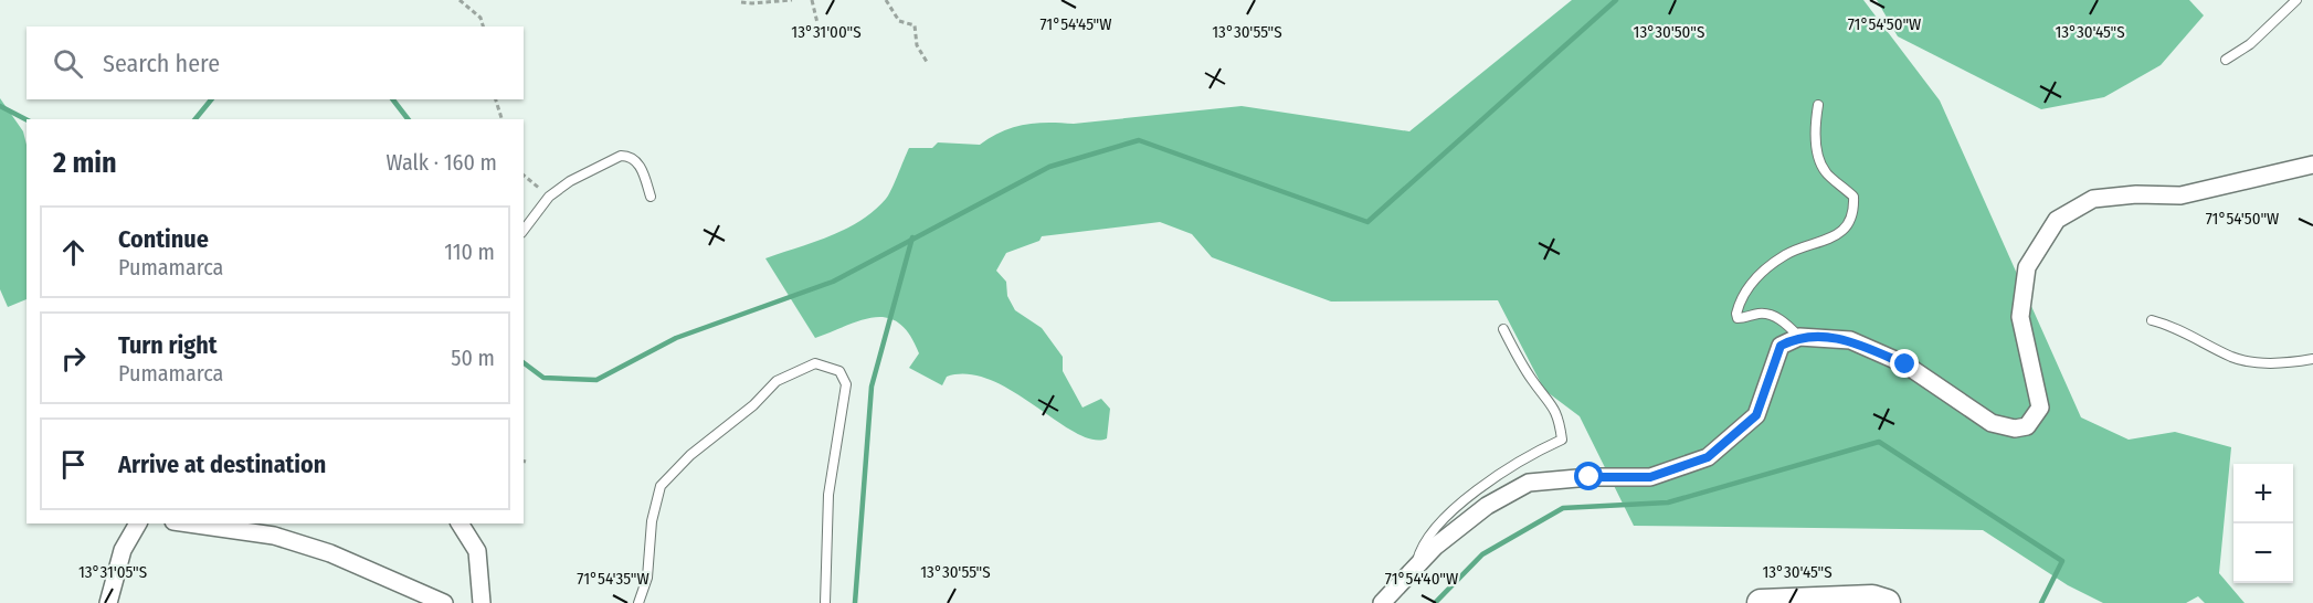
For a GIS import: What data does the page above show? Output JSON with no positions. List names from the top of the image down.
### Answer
{
  "page": {
    "search": "Search here",
    "heading": ["2 min", "Walk · 160 m"],
    "list": [
      ["Continue", "Pumamarca", "110 m"],
      ["Turn right", "Pumamarca", "50 m"],
      "Arrive at destination"
    ],
    "map_buttons": ["+", "−"]
  },
  "coordinates": [
    "71°54'45\"W",
    "71°54'50\"W",
    "13°31'00\"S",
    "13°30'55\"S",
    "13°30'50\"S",
    "13°30'45\"S",
    "13°31'05\"S",
    "71°54'35\"W",
    "71°54'40\"W"
  ]
}
